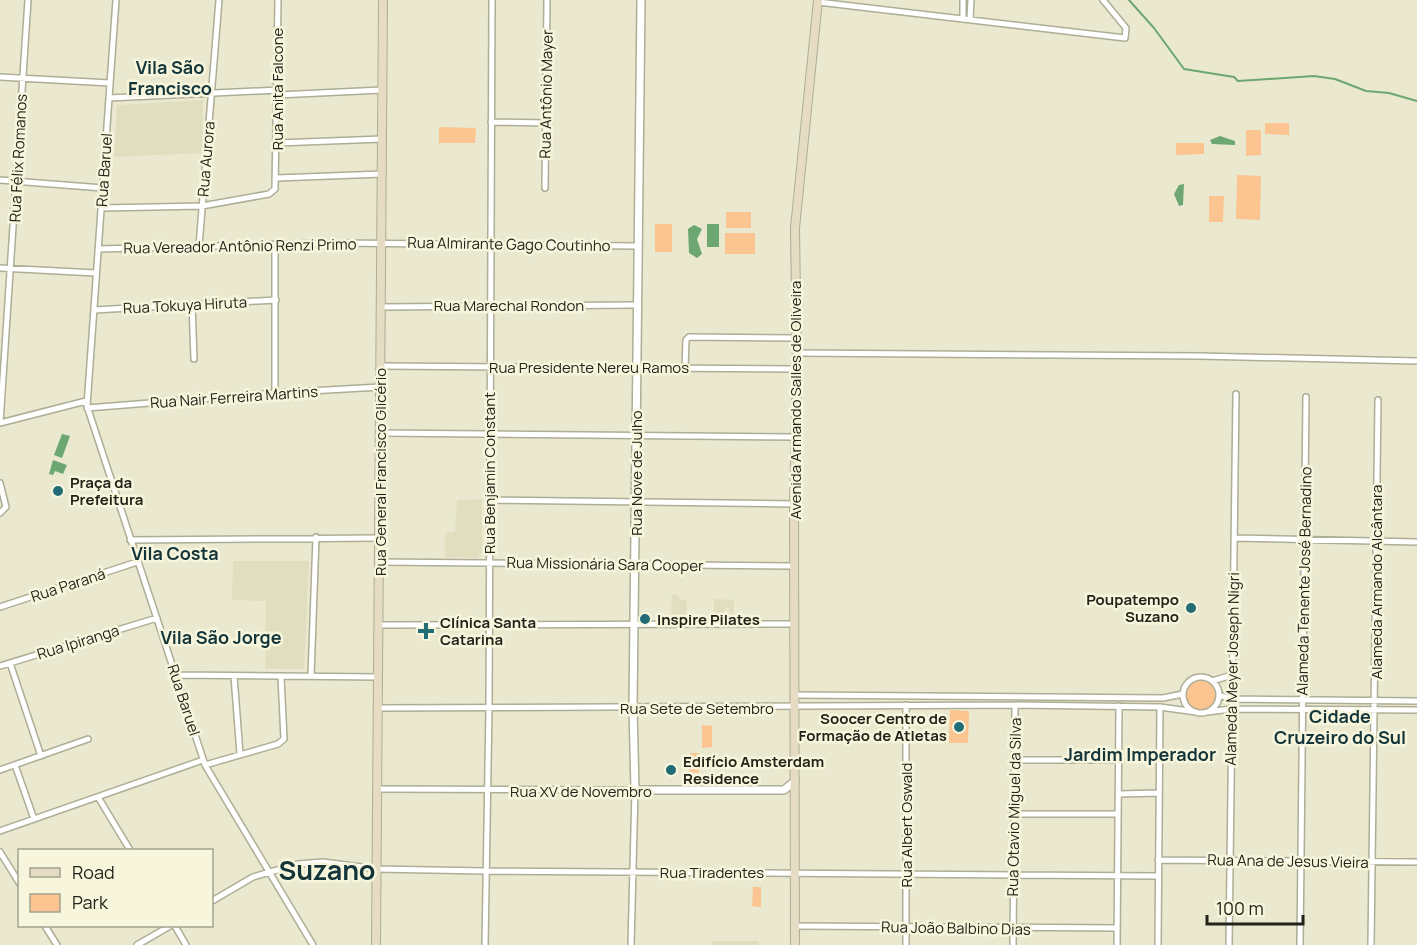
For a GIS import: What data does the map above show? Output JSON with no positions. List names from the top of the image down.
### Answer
{
  "streets": {
    "main road": ["Avenida Armando Salles de Oliveira", "Rua General Francisco Glicério"],
    "street": [
      "Rua Anita Falcone",
      "Rua Antônio Mayer",
      "Rua Félix Romanos",
      "Rua Aurora",
      "Rua Baruel",
      "Rua Almirante Gago Coutinho",
      "Rua Vereador Antônio Renzi Primo",
      "Rua Tokuya Hiruta",
      "Rua Marechal Rondon",
      "Rua Presidente Nereu Ramos",
      "Rua Nair Ferreira Martins",
      "Rua Benjamin Constant",
      "Rua Nove de Julho",
      "Rua Missionária Sara Cooper",
      "Alameda Tenente José Bernadino",
      "Alameda Armando Alcântara",
      "Rua Paraná",
      "Rua Ipiranga",
      "Alameda Meyer Joseph Nigri",
      "Rua Sete de Setembro",
      "Rua XV de Novembro",
      "Rua Otavio Miguel da Silva",
      "Rua Albert Oswald",
      "Rua Ana de Jesus Vieira",
      "Rua Tiradentes",
      "Rua João Balbino Dias"
    ]
  },
  "crossings": [
    ["Rua Aurora", "Rua Vereador Antônio Renzi Primo"],
    ["Rua Baruel", "Rua Vereador Antônio Renzi Primo"],
    ["Rua Baruel", "Rua Tokuya Hiruta"],
    ["Rua Baruel", "Rua Nair Ferreira Martins"],
    ["Rua Baruel", "Rua Paraná"],
    ["Rua Baruel", "Rua Ipiranga"],
    ["Rua Baruel", "Rua Tiradentes"],
    ["Rua Almirante Gago Coutinho", "Rua Vereador Antônio Renzi Primo"],
    ["Rua Almirante Gago Coutinho", "Rua General Francisco Glicério"],
    ["Rua Almirante Gago Coutinho", "Rua Benjamin Constant"],
    ["Rua Almirante Gago Coutinho", "Rua Nove de Julho"],
    ["Rua Vereador Antônio Renzi Primo", "Rua General Francisco Glicério"],
    ["Rua Marechal Rondon", "Rua General Francisco Glicério"],
    ["Rua Marechal Rondon", "Rua Benjamin Constant"],
    ["Rua Marechal Rondon", "Rua Nove de Julho"],
    ["Rua Presidente Nereu Ramos", "Avenida Armando Salles de Oliveira"],
    ["Rua Presidente Nereu Ramos", "Rua General Francisco Glicério"],
    ["Rua Presidente Nereu Ramos", "Rua Benjamin Constant"],
    ["Rua Presidente Nereu Ramos", "Rua Nove de Julho"],
    ["Rua Nair Ferreira Martins", "Rua General Francisco Glicério"],
    ["Avenida Armando Salles de Oliveira", "Rua Missionária Sara Cooper"],
    ["Avenida Armando Salles de Oliveira", "Rua Sete de Setembro"],
    ["Avenida Armando Salles de Oliveira", "Rua Tiradentes"],
    ["Avenida Armando Salles de Oliveira", "Rua João Balbino Dias"],
    ["Rua General Francisco Glicério", "Rua Missionária Sara Cooper"],
    ["Rua General Francisco Glicério", "Rua Sete de Setembro"],
    ["Rua General Francisco Glicério", "Rua XV de Novembro"],
    ["Rua General Francisco Glicério", "Rua Tiradentes"],
    ["Rua Benjamin Constant", "Rua Missionária Sara Cooper"],
    ["Rua Benjamin Constant", "Rua Sete de Setembro"],
    ["Rua Benjamin Constant", "Rua XV de Novembro"],
    ["Rua Benjamin Constant", "Rua Tiradentes"],
    ["Rua Nove de Julho", "Rua Missionária Sara Cooper"],
    ["Rua Nove de Julho", "Rua Sete de Setembro"],
    ["Rua Nove de Julho", "Rua XV de Novembro"],
    ["Rua Nove de Julho", "Rua Tiradentes"],
    ["Alameda Tenente José Bernadino", "Rua Ana de Jesus Vieira"],
    ["Alameda Armando Alcântara", "Rua Ana de Jesus Vieira"],
    ["Alameda Meyer Joseph Nigri", "Rua Ana de Jesus Vieira"],
    ["Rua Sete de Setembro", "Rua Otavio Miguel da Silva"],
    ["Rua Sete de Setembro", "Rua Albert Oswald"],
    ["Rua Otavio Miguel da Silva", "Rua Tiradentes"],
    ["Rua Otavio Miguel da Silva", "Rua João Balbino Dias"],
    ["Rua Albert Oswald", "Rua Tiradentes"],
    ["Rua Albert Oswald", "Rua João Balbino Dias"]
  ],
  "districts": [
    "Vila São Francisco",
    "Vila Costa",
    "Vila São Jorge",
    "Cidade Cruzeiro do Sul",
    "Jardim Imperador",
    "Suzano"
  ],
  "places": {
    "other": [
      "Praça da Prefeitura",
      "Poupatempo Suzano",
      "Inspire Pilates",
      "Soocer Centro de Formação de Atletas",
      "Edifício Amsterdam Residence"
    ],
    "health": ["Clínica Santa Catarina"]
  },
  "legend": ["Road", "Park"],
  "scale_bar": "100 m"
}
